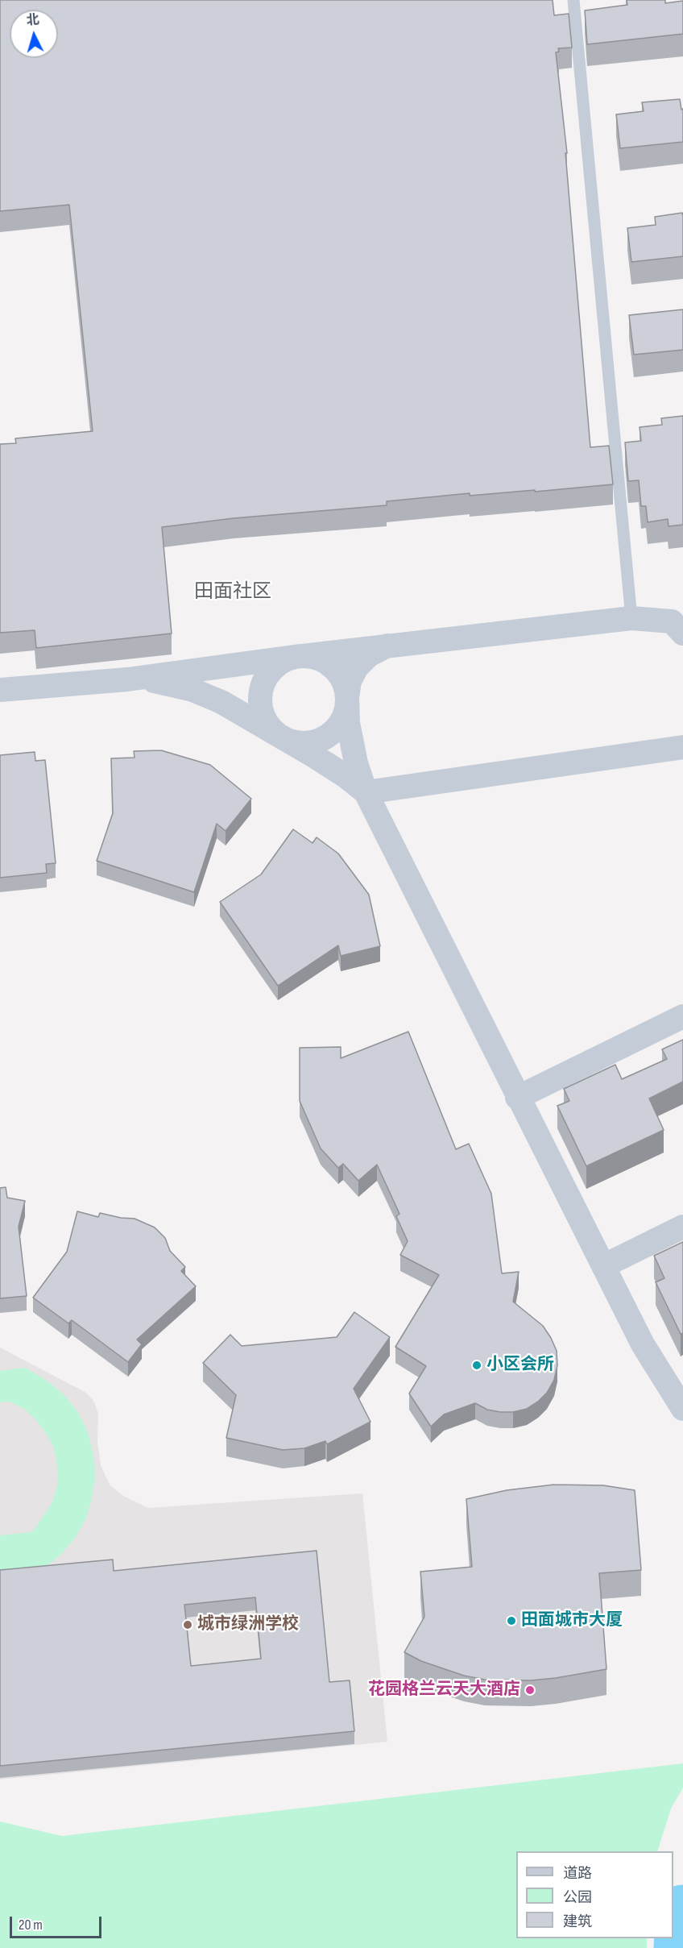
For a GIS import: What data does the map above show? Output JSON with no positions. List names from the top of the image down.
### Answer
{
  "districts": ["田面社区"],
  "places": [
    "小区会所",
    "田面城市大厦",
    "城市绿洲学校",
    "花园格兰云天大酒店"
  ],
  "legend": ["道路", "公园", "建筑"],
  "scale_bar": "20 m",
  "north": "top"
}
